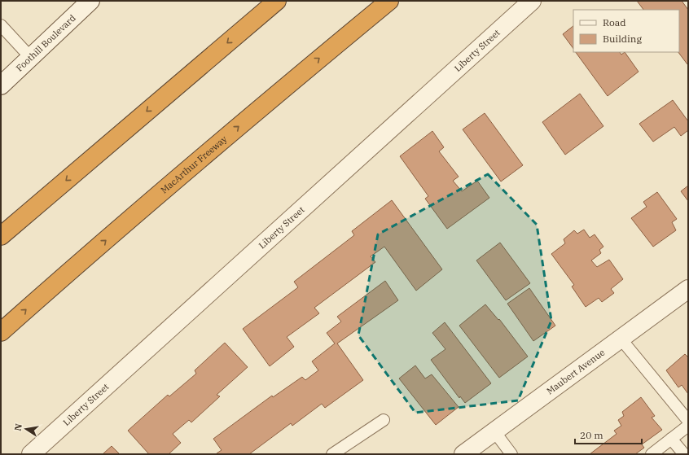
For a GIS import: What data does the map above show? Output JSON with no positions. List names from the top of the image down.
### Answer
{
  "streets": {
    "highway": ["MacArthur Freeway"],
    "street": ["Foothill Boulevard", "Liberty Street", "Maubert Avenue"]
  },
  "legend": ["Road", "Building"],
  "scale_bar": "20 m",
  "north": "left"
}
